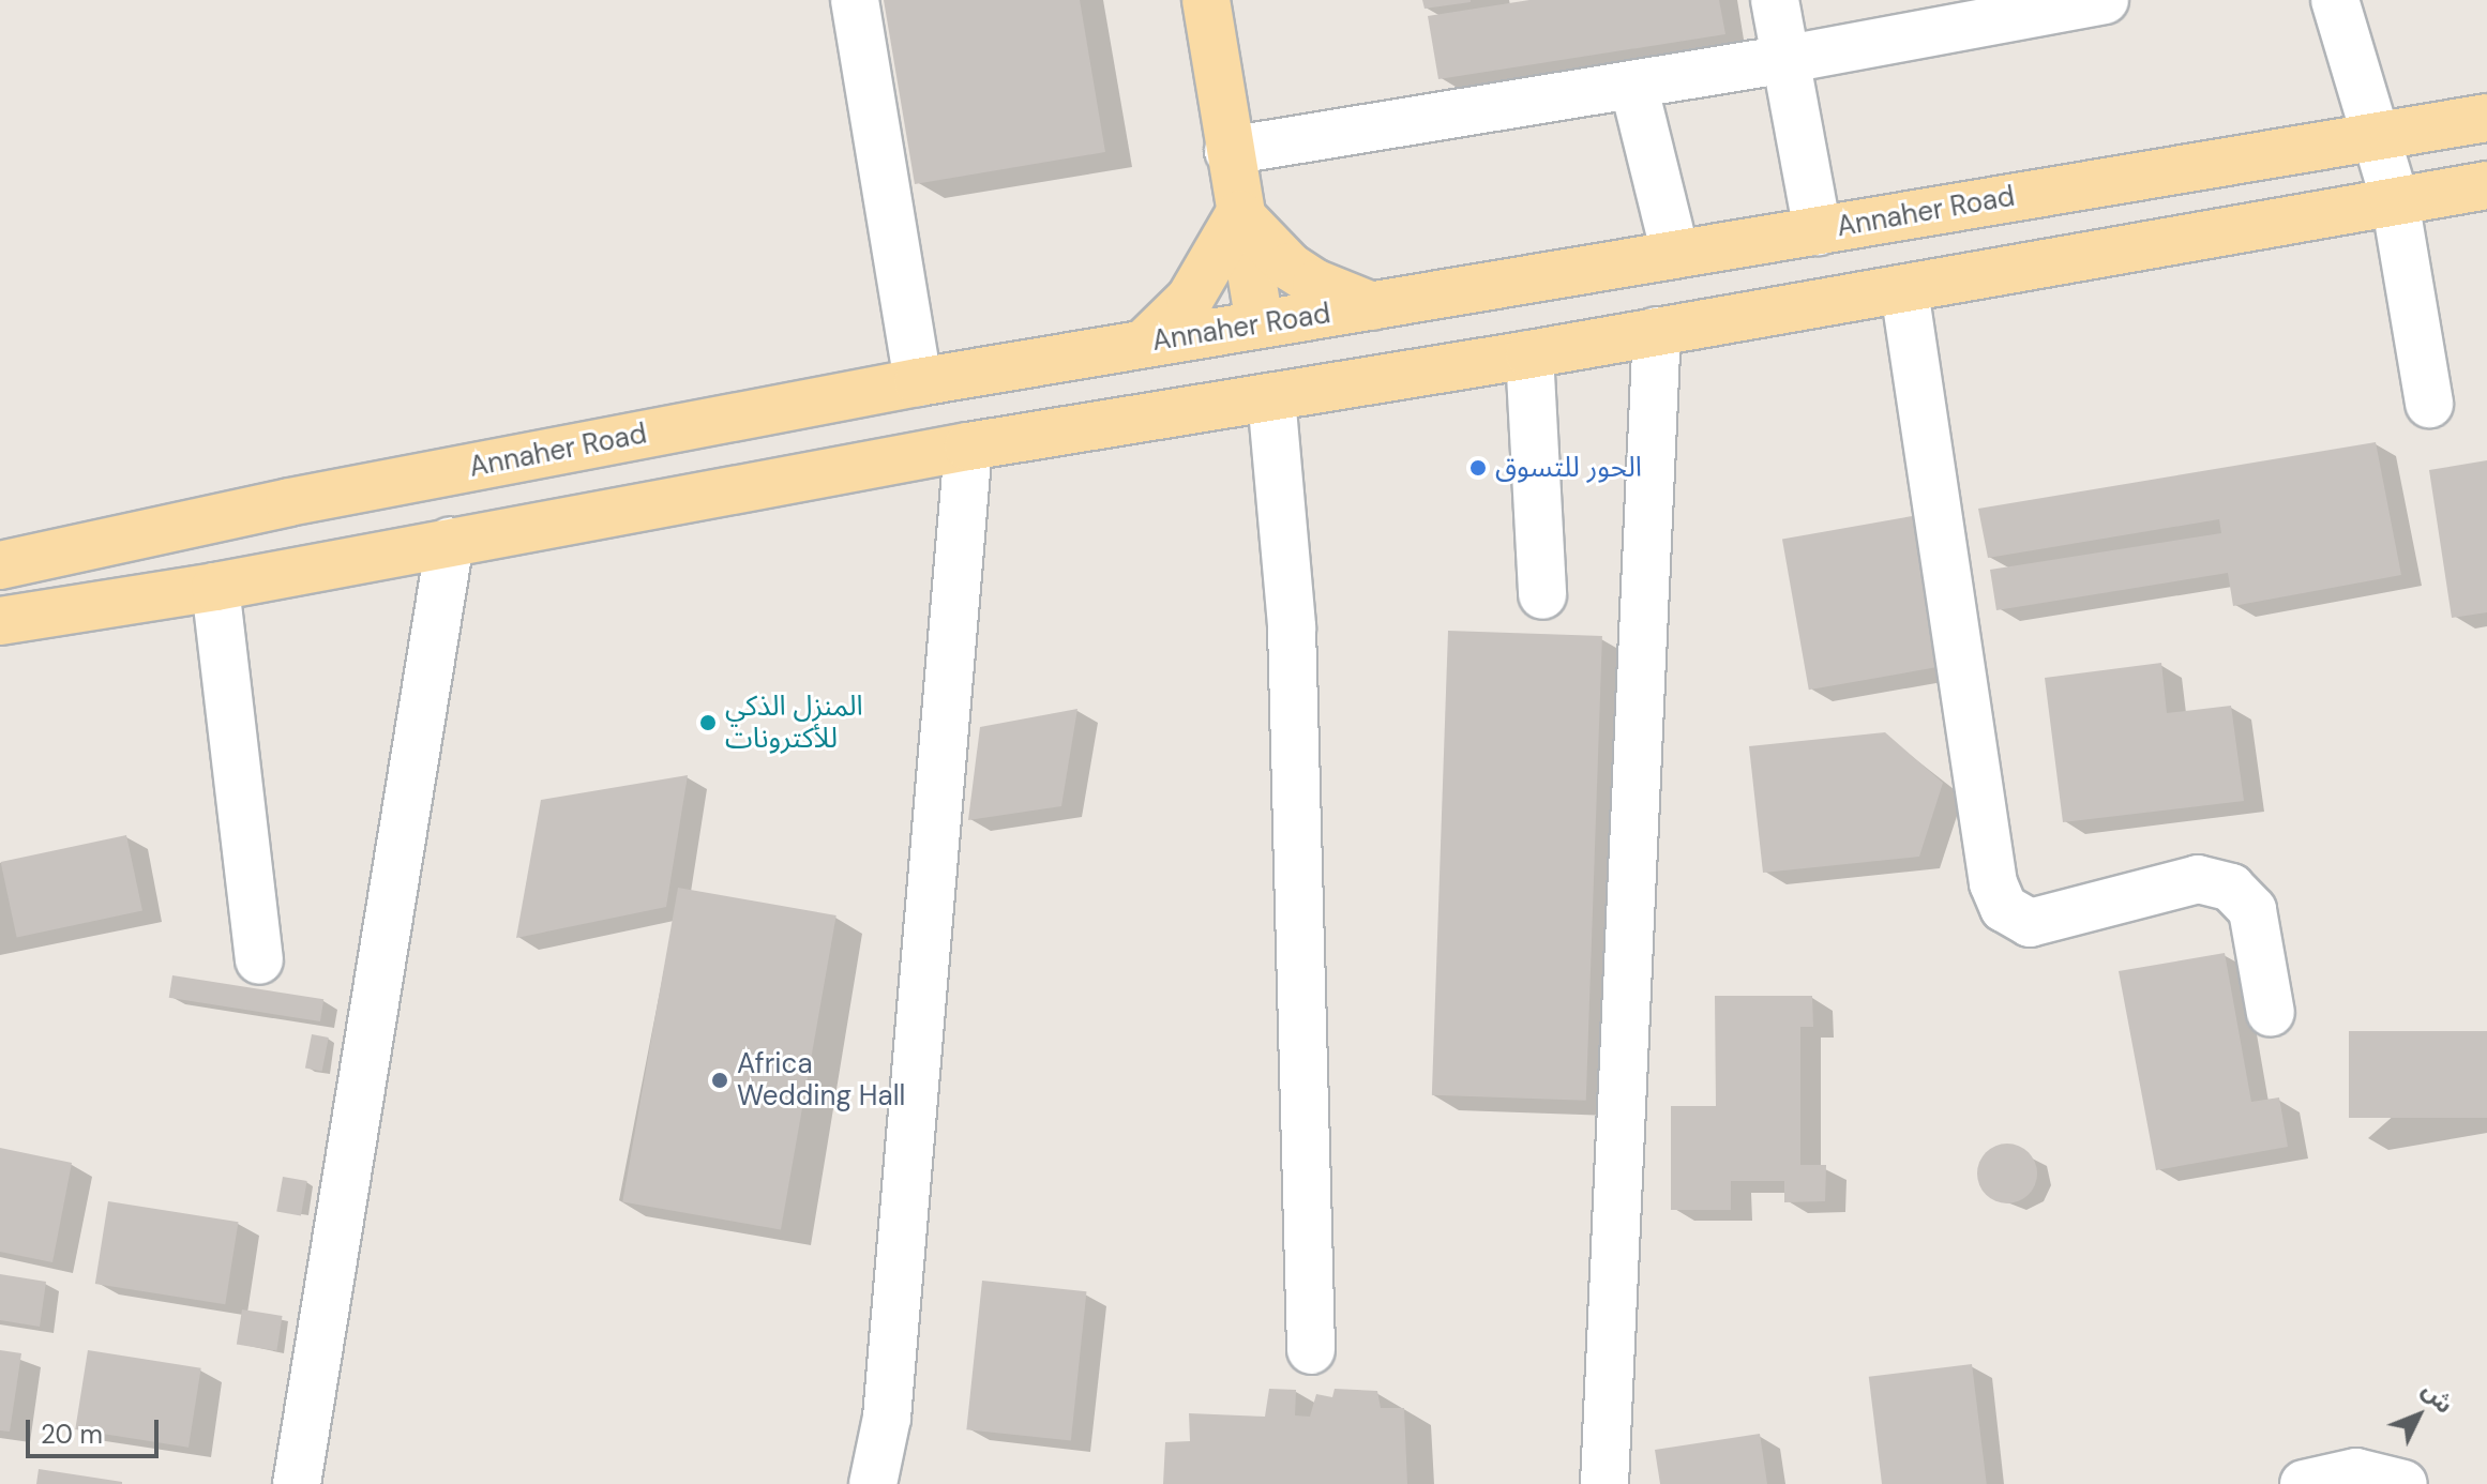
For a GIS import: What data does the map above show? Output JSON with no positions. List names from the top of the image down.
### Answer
{
  "streets": {
    "main road": ["Annaher Road"]
  },
  "places": ["الحور للتسوق", "المنزل الذكي للأكترونات", "Africa Wedding Hall"],
  "scale_bar": "20 m",
  "north": "top right"
}
